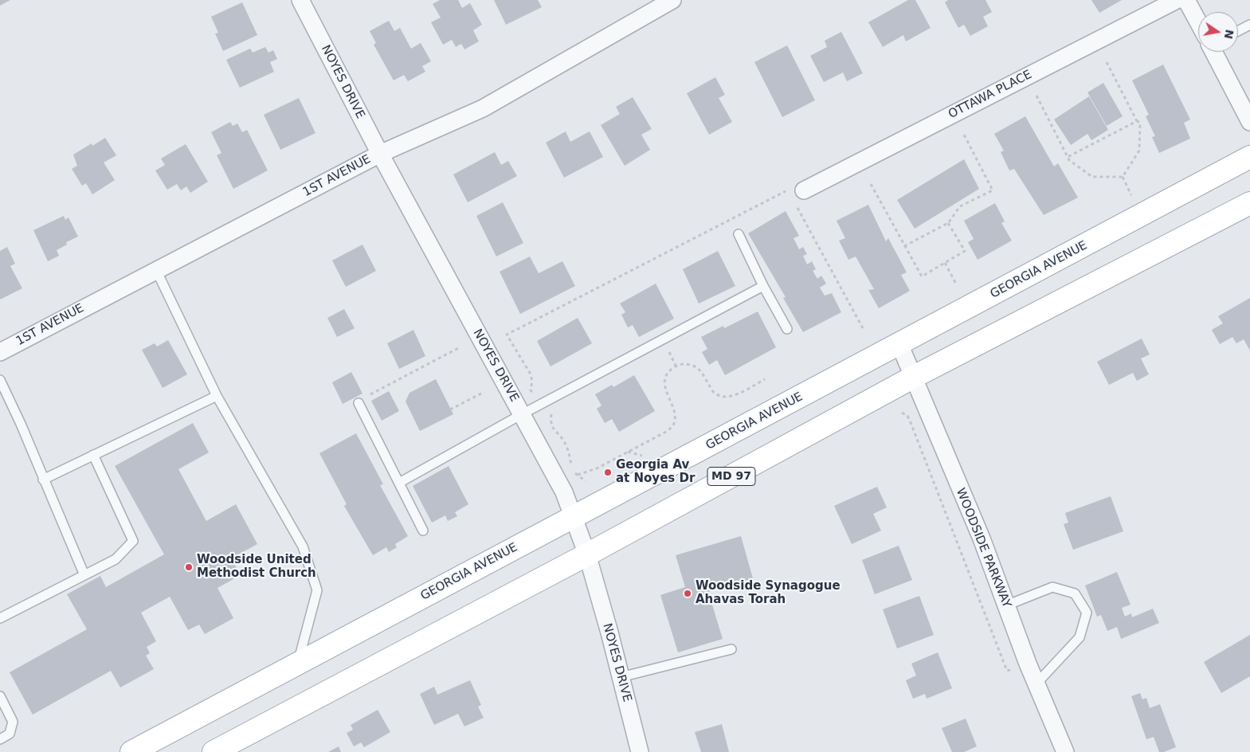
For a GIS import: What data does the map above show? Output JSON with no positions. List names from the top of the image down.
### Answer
{
  "streets": {
    "main road": ["GEORGIA AVENUE", "MD 97"],
    "street": [
      "NOYES DRIVE",
      "OTTAWA PLACE",
      "1ST AVENUE",
      "WOODSIDE PARKWAY"
    ]
  },
  "crossings": [
    ["NOYES DRIVE", "1ST AVENUE"],
    ["NOYES DRIVE", "GEORGIA AVENUE"],
    ["NOYES DRIVE", "MD 97"],
    ["GEORGIA AVENUE", "WOODSIDE PARKWAY"],
    ["MD 97", "WOODSIDE PARKWAY"]
  ],
  "places": ["Georgia Av at Noyes Dr", "Woodside United Methodist Church", "Woodside Synagogue Ahavas Torah"],
  "north": "right"
}
